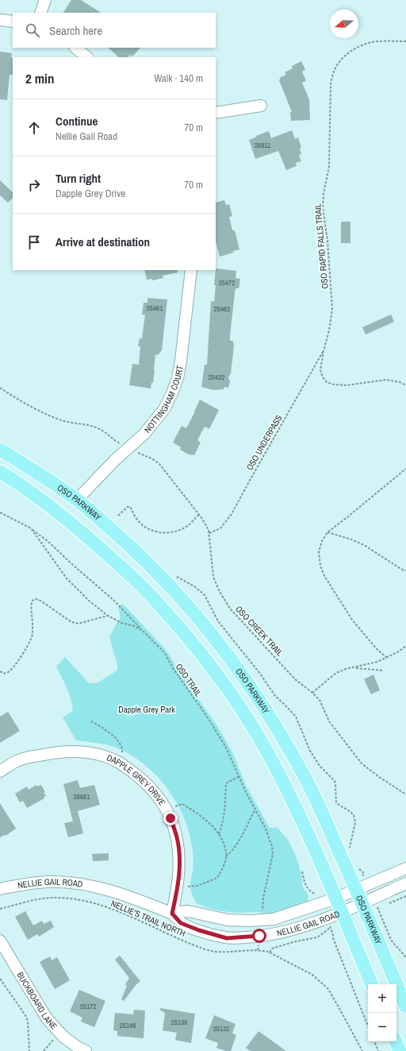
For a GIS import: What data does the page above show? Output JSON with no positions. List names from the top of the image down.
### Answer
{
  "streets": {
    "main road": ["OSO PARKWAY"],
    "street": [
      "NOTTINGHAM COURT",
      "DAPPLE GREY DRIVE",
      "NELLIE GAIL ROAD",
      "BUCKBOARD LANE"
    ],
    "path": [
      "OSO RAPID FALLS TRAIL",
      "OSO UNDERPASS",
      "OSO CREEK TRAIL",
      "OSO TRAIL",
      "NELLIE'S TRAIL NORTH"
    ]
  },
  "crossings": [
    ["OSO RAPID FALLS TRAIL", "OSO UNDERPASS"],
    ["NOTTINGHAM COURT", "OSO PARKWAY"],
    ["OSO UNDERPASS", "OSO CREEK TRAIL"],
    ["OSO PARKWAY", "NELLIE GAIL ROAD"],
    ["DAPPLE GREY DRIVE", "NELLIE GAIL ROAD"]
  ],
  "parks": ["Dapple Grey Park"],
  "house_numbers": [
    "26811",
    "25472",
    "25461",
    "25462",
    "25432",
    "26681",
    "25172",
    "25136",
    "25146",
    "25132"
  ],
  "north": "left",
  "page": {
    "search": "Search here",
    "heading": ["2 min", "Walk · 140 m"],
    "list": [
      ["Continue", "Nellie Gail Road", "70 m"],
      ["Turn right", "Dapple Grey Drive", "70 m"],
      "Arrive at destination"
    ],
    "map_buttons": ["+", "−"]
  }
}
